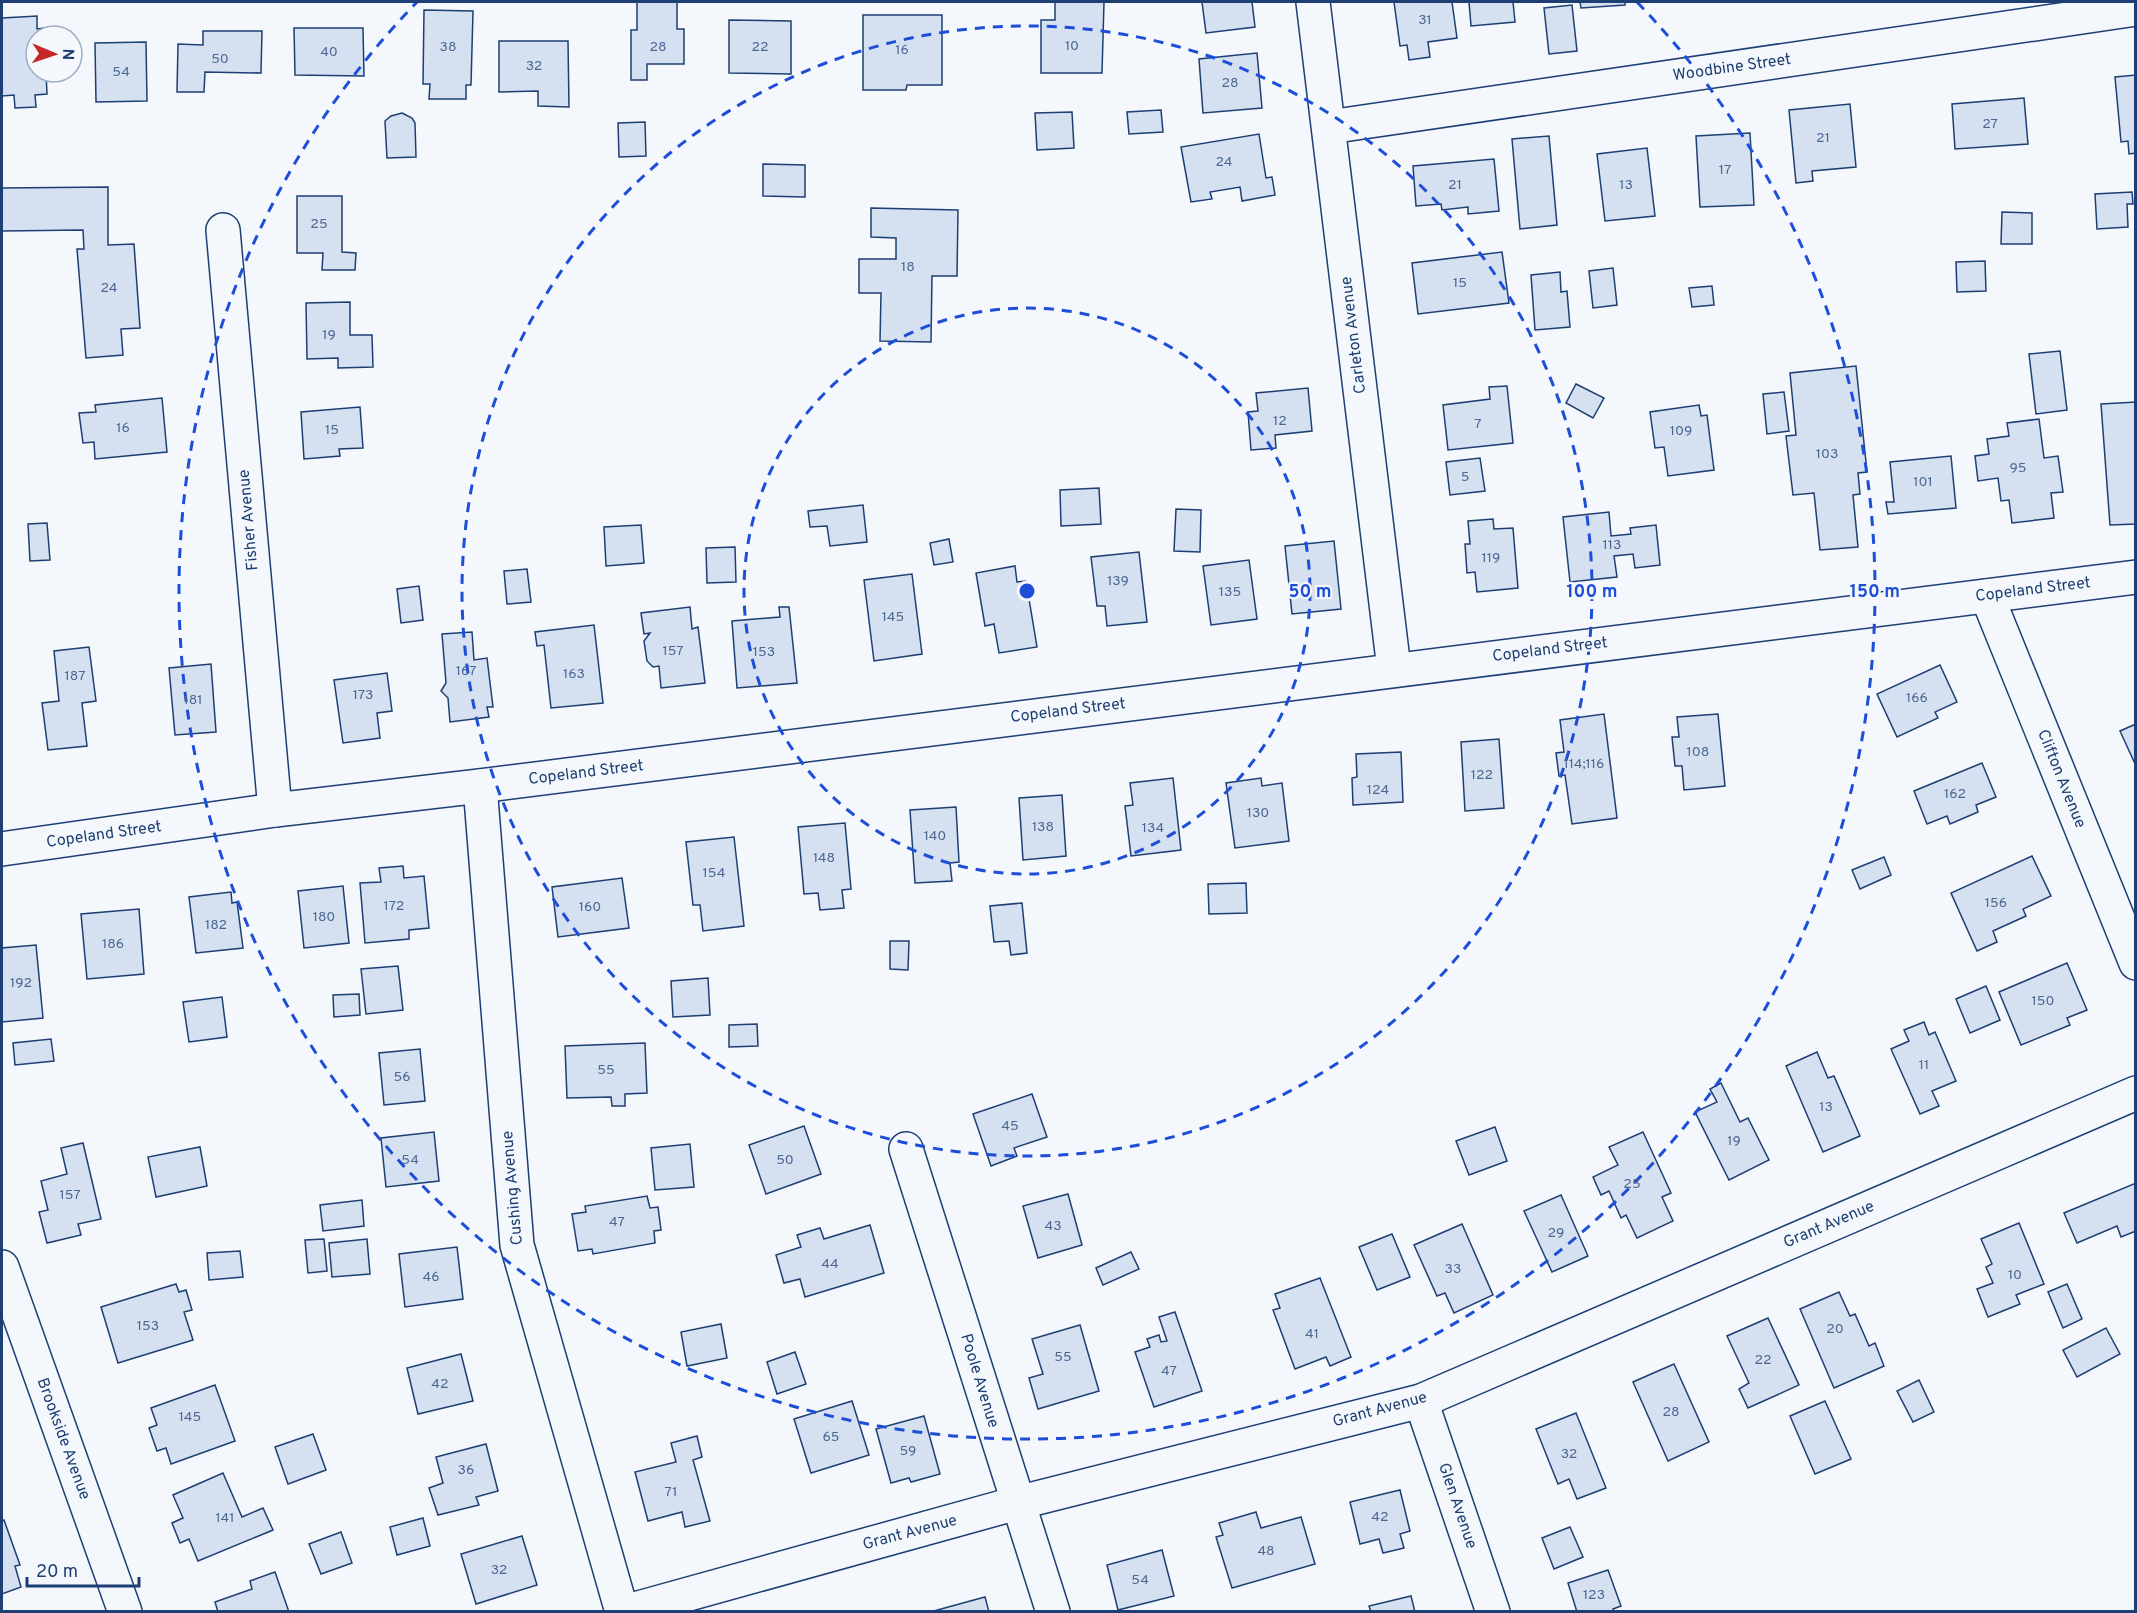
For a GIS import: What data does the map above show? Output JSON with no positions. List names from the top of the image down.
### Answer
{
  "streets": {
    "street": [
      "Woodbine Street",
      "Carleton Avenue",
      "Fisher Avenue",
      "Copeland Street",
      "Clifton Avenue",
      "Cushing Avenue",
      "Grant Avenue",
      "Poole Avenue",
      "Brookside Avenue",
      "Glen Avenue"
    ]
  },
  "crossings": [
    ["Woodbine Street", "Carleton Avenue"],
    ["Carleton Avenue", "Copeland Street"],
    ["Fisher Avenue", "Copeland Street"],
    ["Copeland Street", "Clifton Avenue"],
    ["Copeland Street", "Cushing Avenue"],
    ["Cushing Avenue", "Grant Avenue"],
    ["Grant Avenue", "Poole Avenue"],
    ["Grant Avenue", "Glen Avenue"]
  ],
  "house_numbers": [
    "31",
    "10",
    "38",
    "28",
    "22",
    "16",
    "40",
    "50",
    "32",
    "54",
    "28",
    "27",
    "21",
    "24",
    "17",
    "21",
    "13",
    "25",
    "18",
    "15",
    "24",
    "19",
    "12",
    "7",
    "16",
    "15",
    "109",
    "103",
    "95",
    "5",
    "101",
    "113",
    "119",
    "139",
    "135",
    "145",
    "157",
    "153",
    "167",
    "163",
    "187",
    "173",
    "166",
    "181",
    "108",
    "114;116",
    "122",
    "124",
    "162",
    "130",
    "138",
    "134",
    "140",
    "148",
    "154",
    "156",
    "172",
    "160",
    "180",
    "182",
    "186",
    "192",
    "150",
    "11",
    "55",
    "56",
    "13",
    "45",
    "19",
    "54",
    "50",
    "25",
    "157",
    "47",
    "43",
    "29",
    "44",
    "33",
    "10",
    "46",
    "153",
    "20",
    "41",
    "55",
    "22",
    "47",
    "42",
    "28",
    "145",
    "65",
    "59",
    "32",
    "36",
    "71",
    "42",
    "141",
    "48",
    "32",
    "54",
    "123"
  ],
  "scale_bar": "20 m",
  "north": "right",
  "rings": ["50 m", "100 m", "150 m"]
}
